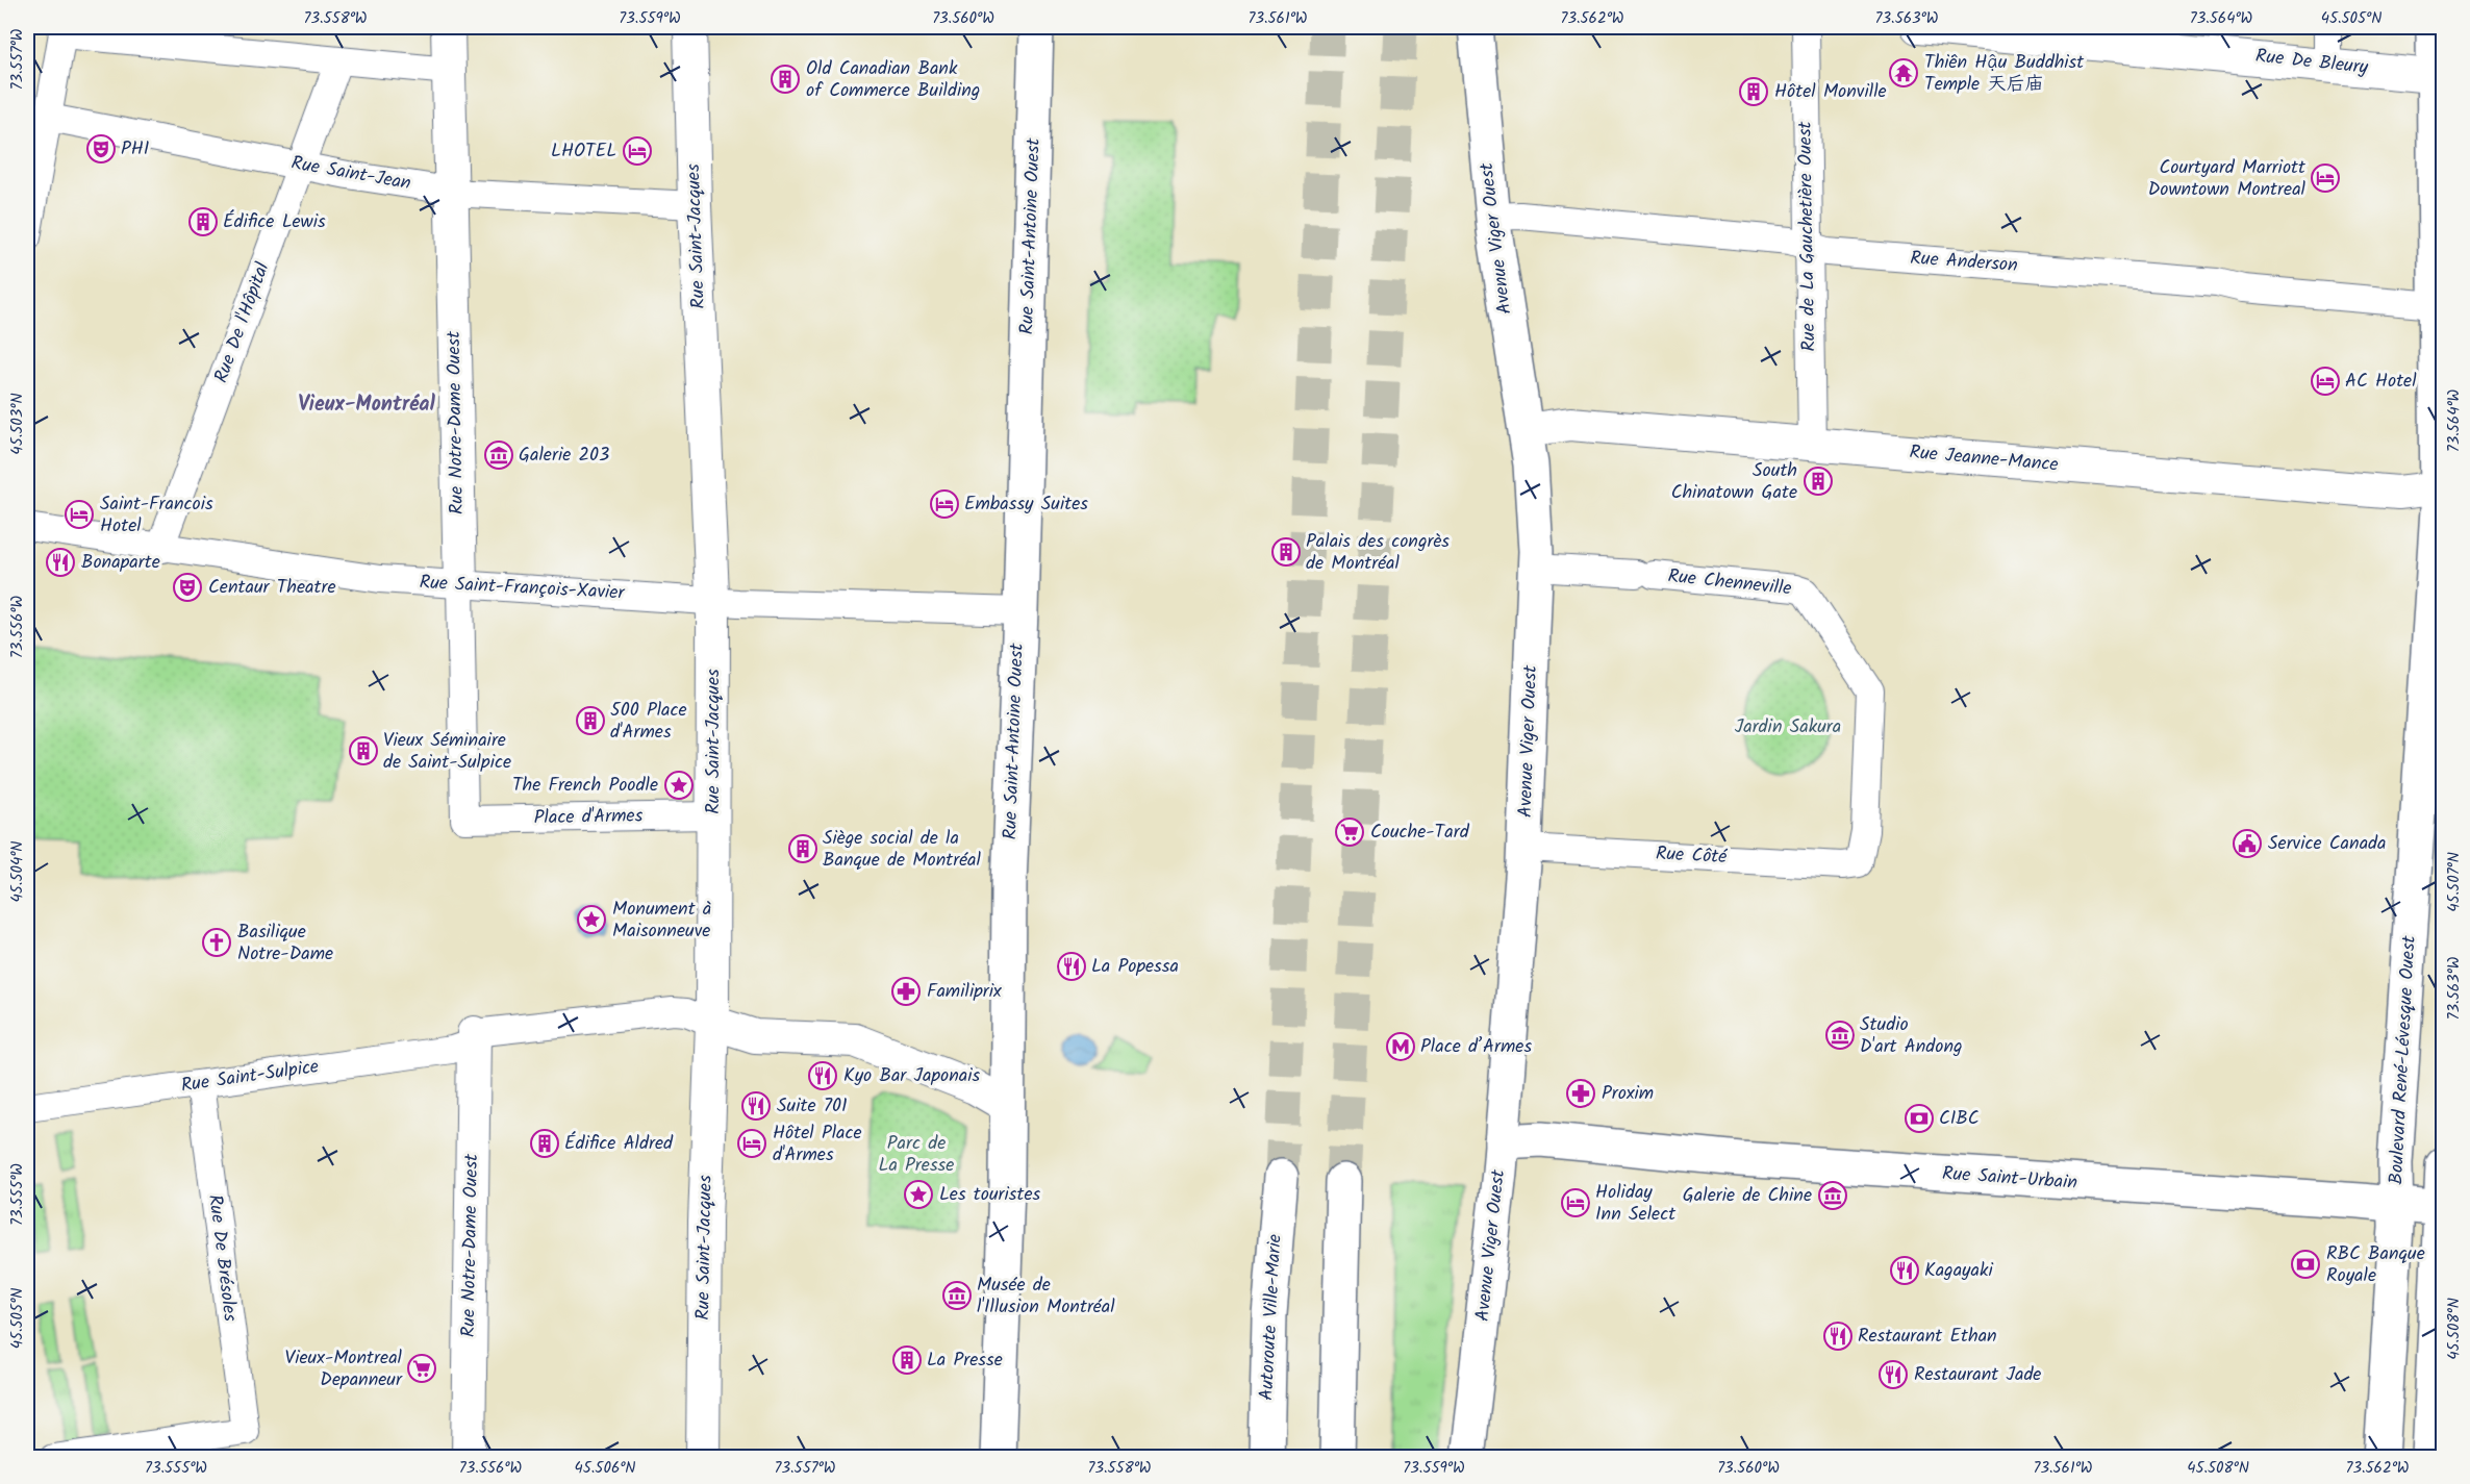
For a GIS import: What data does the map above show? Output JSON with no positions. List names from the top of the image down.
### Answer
{
  "streets": {
    "main road": [
      "Rue Saint-Antoine Ouest",
      "Avenue Viger Ouest",
      "Boulevard René-Lévesque Ouest",
      "Rue Saint-Urbain",
      "Autoroute Ville-Marie"
    ],
    "street": [
      "Rue De Bleury",
      "Rue Saint-Jean",
      "Rue Saint-Jacques",
      "Rue de La Gauchetière Ouest",
      "Rue Anderson",
      "Rue De l'Hôpital",
      "Rue Notre-Dame Ouest",
      "Rue Jeanne-Mance",
      "Rue Chenneville",
      "Rue Saint-François-Xavier",
      "Place d'Armes",
      "Rue Côté",
      "Rue Saint-Sulpice",
      "Rue De Brésoles"
    ]
  },
  "crossings": [
    ["Rue De Bleury", "Boulevard René-Lévesque Ouest"],
    ["Rue Saint-Jean", "Rue Saint-Jacques"],
    ["Rue Saint-Jean", "Rue De l'Hôpital"],
    ["Rue Saint-Jean", "Rue Notre-Dame Ouest"],
    ["Rue Saint-Jacques", "Rue Saint-François-Xavier"],
    ["Rue Saint-Jacques", "Place d'Armes"],
    ["Rue Saint-Antoine Ouest", "Rue Saint-François-Xavier"],
    ["Rue de La Gauchetière Ouest", "Rue Anderson"],
    ["Rue de La Gauchetière Ouest", "Rue Jeanne-Mance"],
    ["Avenue Viger Ouest", "Rue Anderson"],
    ["Avenue Viger Ouest", "Rue Jeanne-Mance"],
    ["Avenue Viger Ouest", "Rue Chenneville"],
    ["Avenue Viger Ouest", "Rue Côté"],
    ["Avenue Viger Ouest", "Rue Saint-Urbain"],
    ["Rue Anderson", "Boulevard René-Lévesque Ouest"],
    ["Rue De l'Hôpital", "Rue Saint-François-Xavier"],
    ["Rue Notre-Dame Ouest", "Rue Saint-François-Xavier"],
    ["Rue Notre-Dame Ouest", "Place d'Armes"],
    ["Rue Notre-Dame Ouest", "Rue Saint-Sulpice"],
    ["Rue Jeanne-Mance", "Boulevard René-Lévesque Ouest"],
    ["Rue Chenneville", "Rue Côté"],
    ["Boulevard René-Lévesque Ouest", "Rue Saint-Urbain"],
    ["Rue Saint-Sulpice", "Rue De Brésoles"]
  ],
  "districts": ["Vieux-Montréal"],
  "parks": ["Jardin Sakura", "Parc de La Presse"],
  "places": {
    "temple": ["Thiên Hậu Buddhist Temple 天后庙"],
    "building": [
      "Old Canadian Bank of Commerce Building",
      "Hôtel Monville",
      "Édifice Lewis",
      "South Chinatown Gate",
      "Palais des congrès de Montréal",
      "500 Place d'Armes",
      "Vieux Séminaire de Saint-Sulpice",
      "Siège social de la Banque de Montréal",
      "Édifice Aldred",
      "La Presse"
    ],
    "theatre": ["PHI", "Centaur Theatre"],
    "hotel": [
      "LHOTEL",
      "Courtyard Marriott Downtown Montreal",
      "AC Hotel",
      "Embassy Suites",
      "Saint-Francois Hotel",
      "Hôtel Place d'Armes",
      "Holiday Inn Select"
    ],
    "museum": [
      "Galerie 203",
      "Studio D'art Andong",
      "Galerie de Chine",
      "Musée de l'Illusion Montréal"
    ],
    "restaurant": [
      "Bonaparte",
      "La Popessa",
      "Kyo Bar Japonais",
      "Suite 701",
      "Kagayaki",
      "Restaurant Ethan",
      "Restaurant Jade"
    ],
    "place": ["The French Poodle", "Monument à Maisonneuve", "Les touristes"],
    "supermarket": ["Couche-Tard", "Vieux-Montreal Depanneur"],
    "public building": ["Service Canada"],
    "church": ["Basilique Notre-Dame"],
    "pharmacy": ["Familiprix", "Proxim"],
    "metro station": ["Place d’Armes"],
    "bank": ["CIBC", "RBC Banque Royale"]
  },
  "coordinates": [
    "73.558°W",
    "73.559°W",
    "73.560°W",
    "73.561°W",
    "73.562°W",
    "73.563°W",
    "73.564°W",
    "45.505°N",
    "73.557°W",
    "45.503°N",
    "73.556°W",
    "45.504°N",
    "45.507°N",
    "73.555°W",
    "45.508°N",
    "45.506°N"
  ]
}
